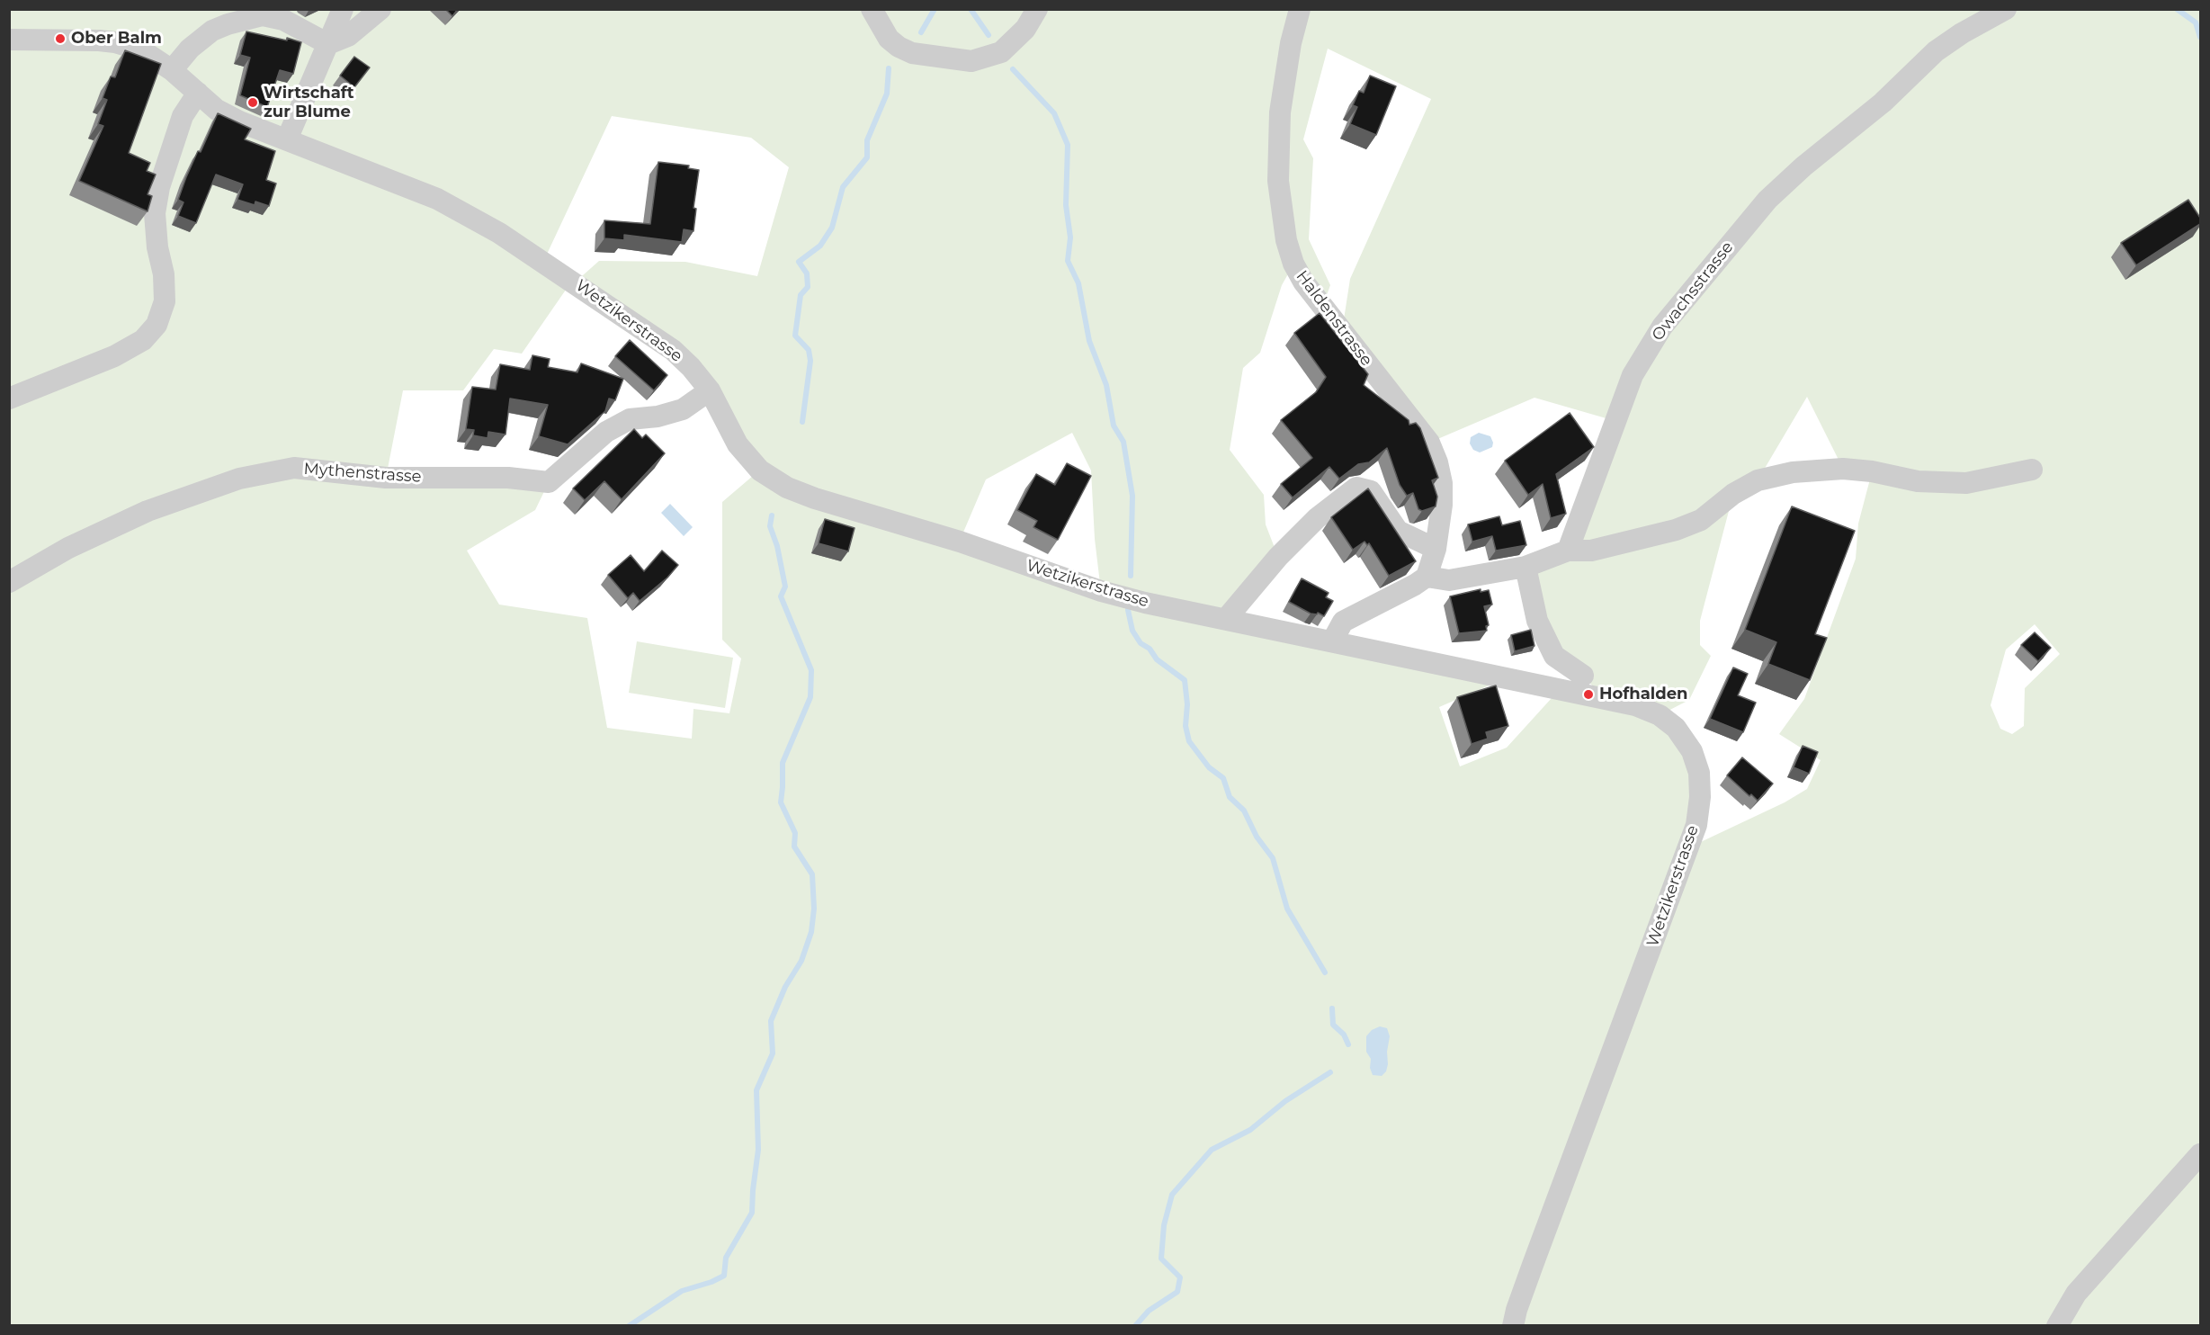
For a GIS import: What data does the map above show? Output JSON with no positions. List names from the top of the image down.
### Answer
{
  "streets": {
    "street": [
      "Owachsstrasse",
      "Haldenstrasse",
      "Wetzikerstrasse",
      "Mythenstrasse"
    ]
  },
  "crossings": [
    ["Wetzikerstrasse", "Mythenstrasse"]
  ],
  "places": ["Ober Balm", "Wirtschaft zur Blume", "Hofhalden"]
}
